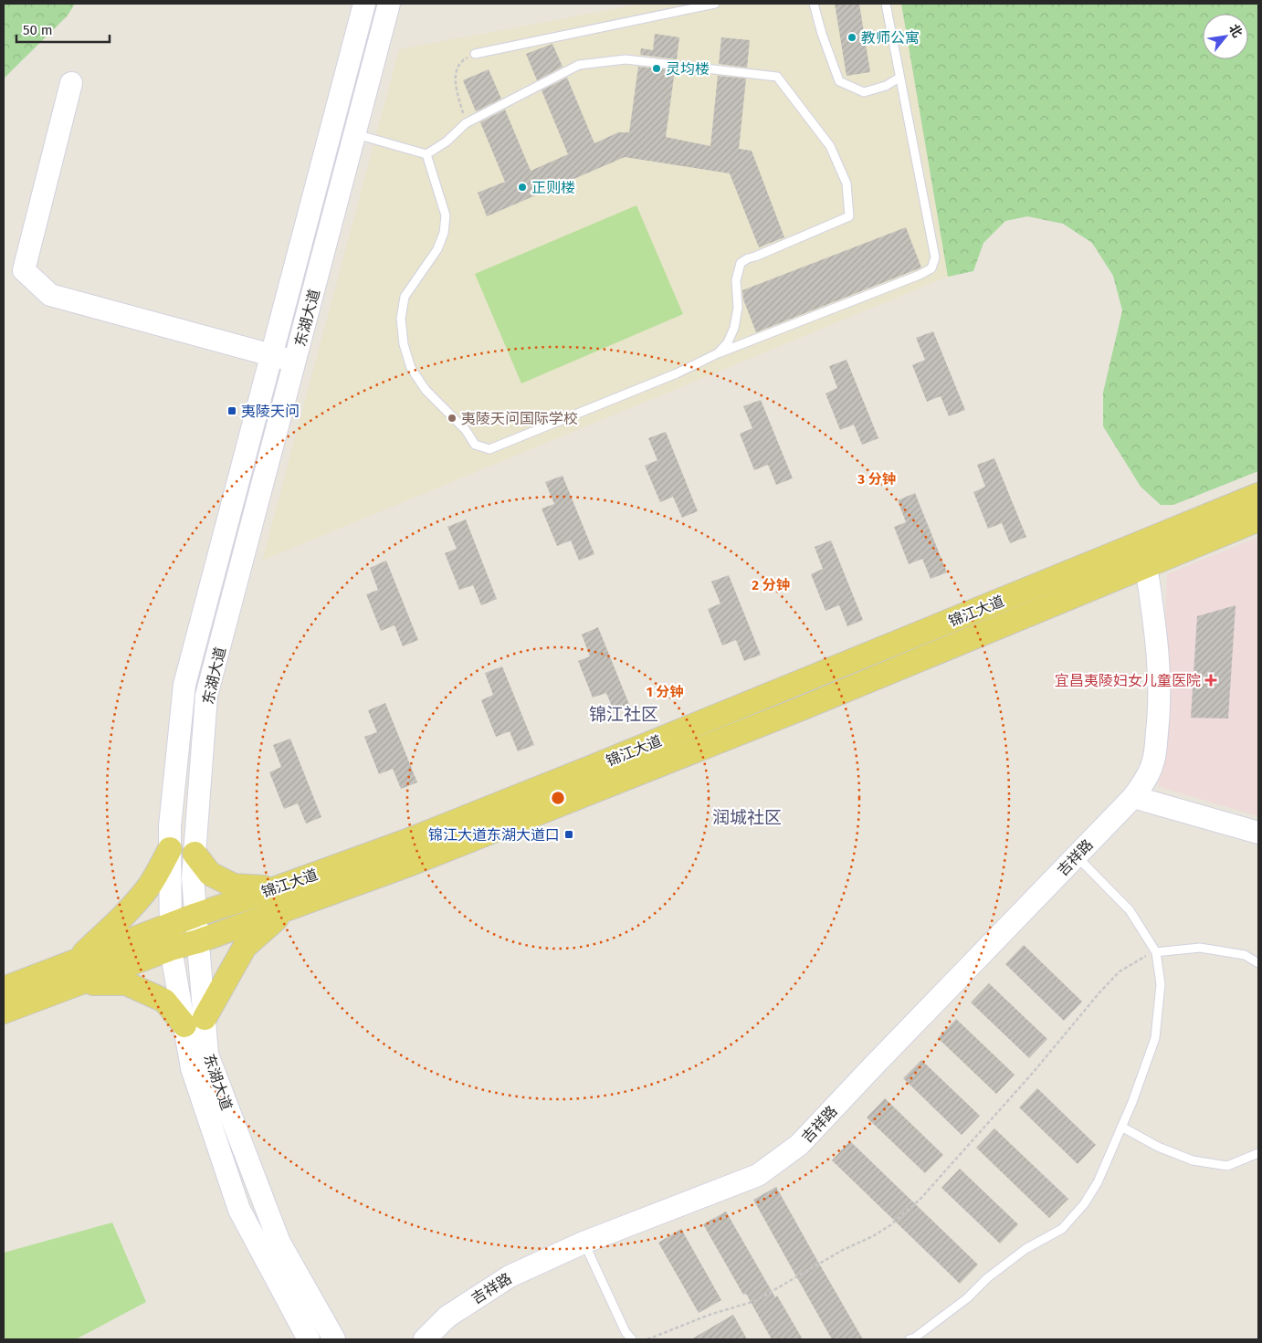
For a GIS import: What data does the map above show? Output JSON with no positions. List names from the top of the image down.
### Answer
{
  "streets": {
    "main road": ["东湖大道", "锦江大道", "吉祥路"]
  },
  "crossings": [
    ["东湖大道", "锦江大道"],
    ["锦江大道", "吉祥路"]
  ],
  "districts": ["锦江社区", "润城社区"],
  "places": {
    "other": [
      "教师公寓",
      "灵均楼",
      "正则楼",
      "夷陵天问国际学校"
    ],
    "transit": ["夷陵天问", "锦江大道东湖大道口"],
    "health": ["宜昌夷陵妇女儿童医院"]
  },
  "scale_bar": "50 m",
  "north": "top right",
  "rings": ["3 分钟", "2 分钟", "1 分钟"]
}
